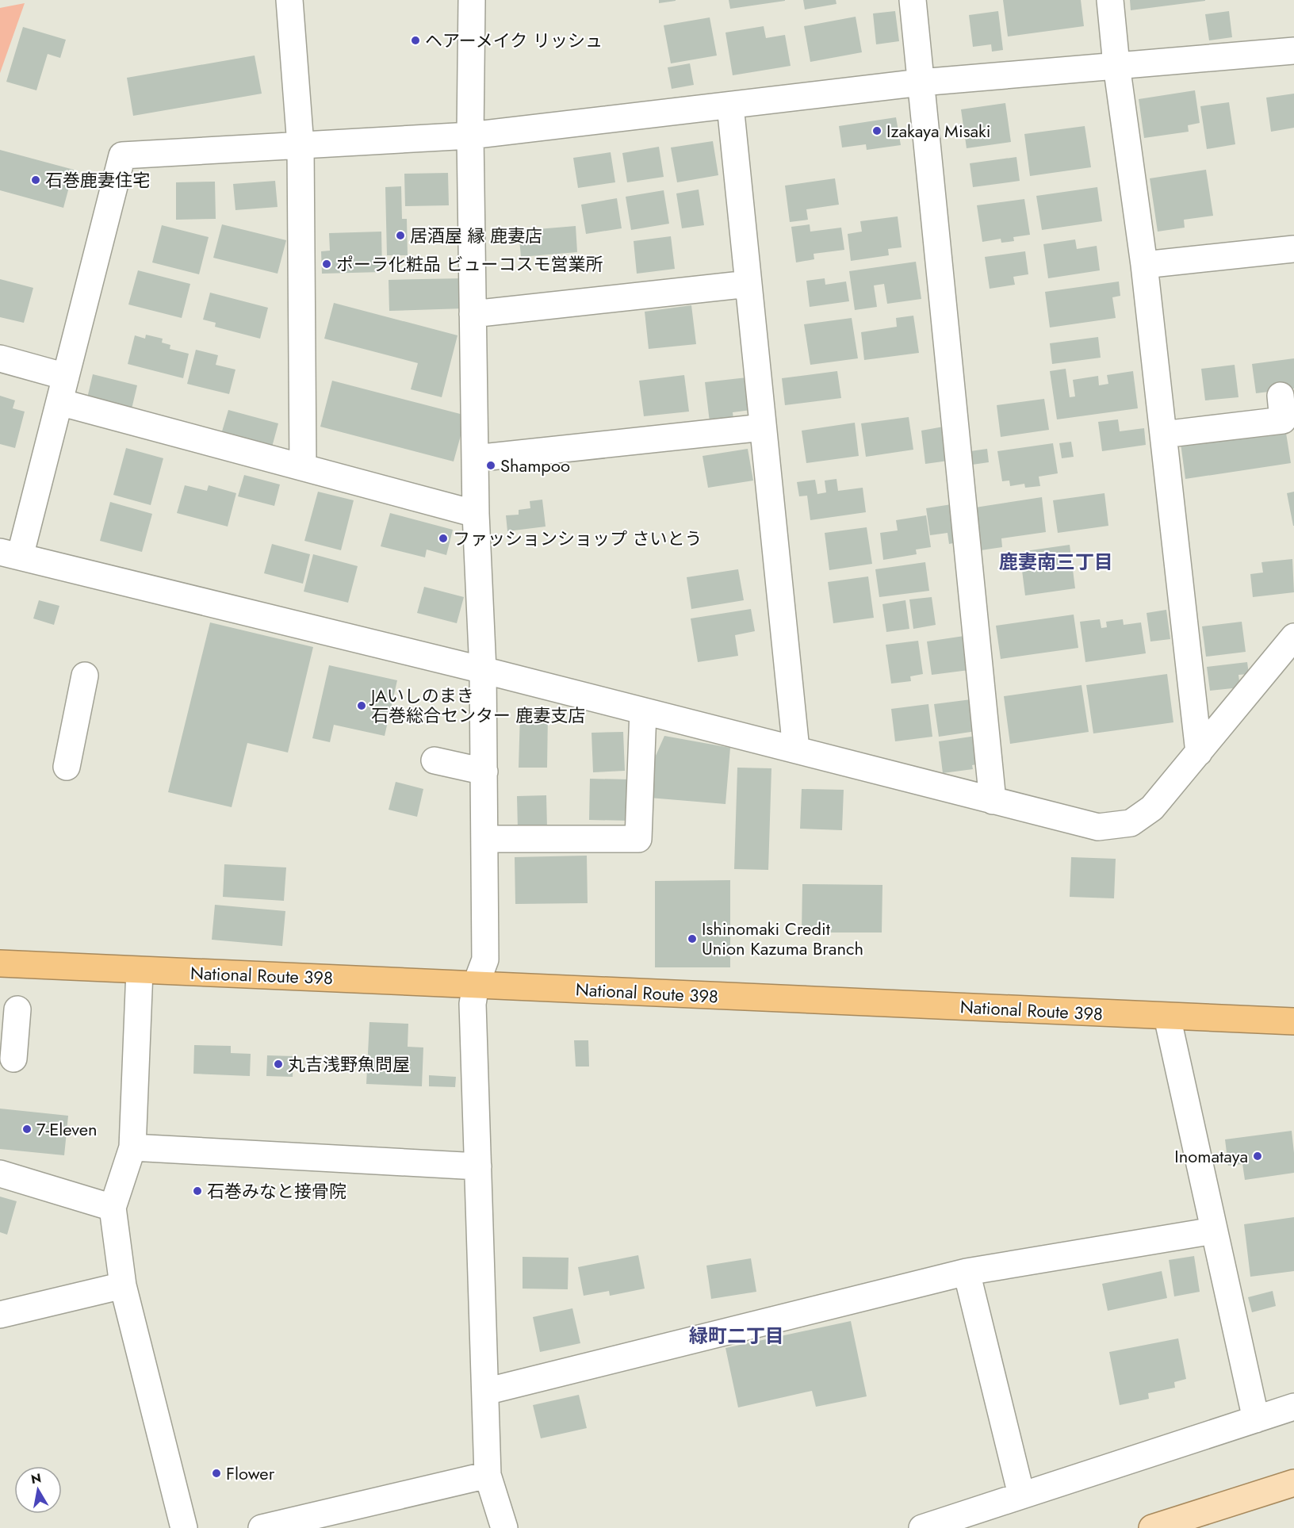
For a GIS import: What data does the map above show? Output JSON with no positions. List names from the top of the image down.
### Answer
{
  "streets": {
    "highway": ["National Route 398"]
  },
  "districts": ["鹿妻南三丁目", "緑町二丁目"],
  "places": [
    "ヘアーメイク リッシュ",
    "Izakaya Misaki",
    "石巻鹿妻住宅",
    "居酒屋 縁 鹿妻店",
    "ポーラ化粧品 ビューコスモ営業所",
    "Shampoo",
    "ファッションショップ さいとう",
    "JAいしのまき 石巻総合センター 鹿妻支店",
    "Ishinomaki Credit Union Kazuma Branch",
    "丸吉浅野魚問屋",
    "7-Eleven",
    "Inomataya",
    "石巻みなと接骨院",
    "Flower"
  ],
  "north": "top"
}
